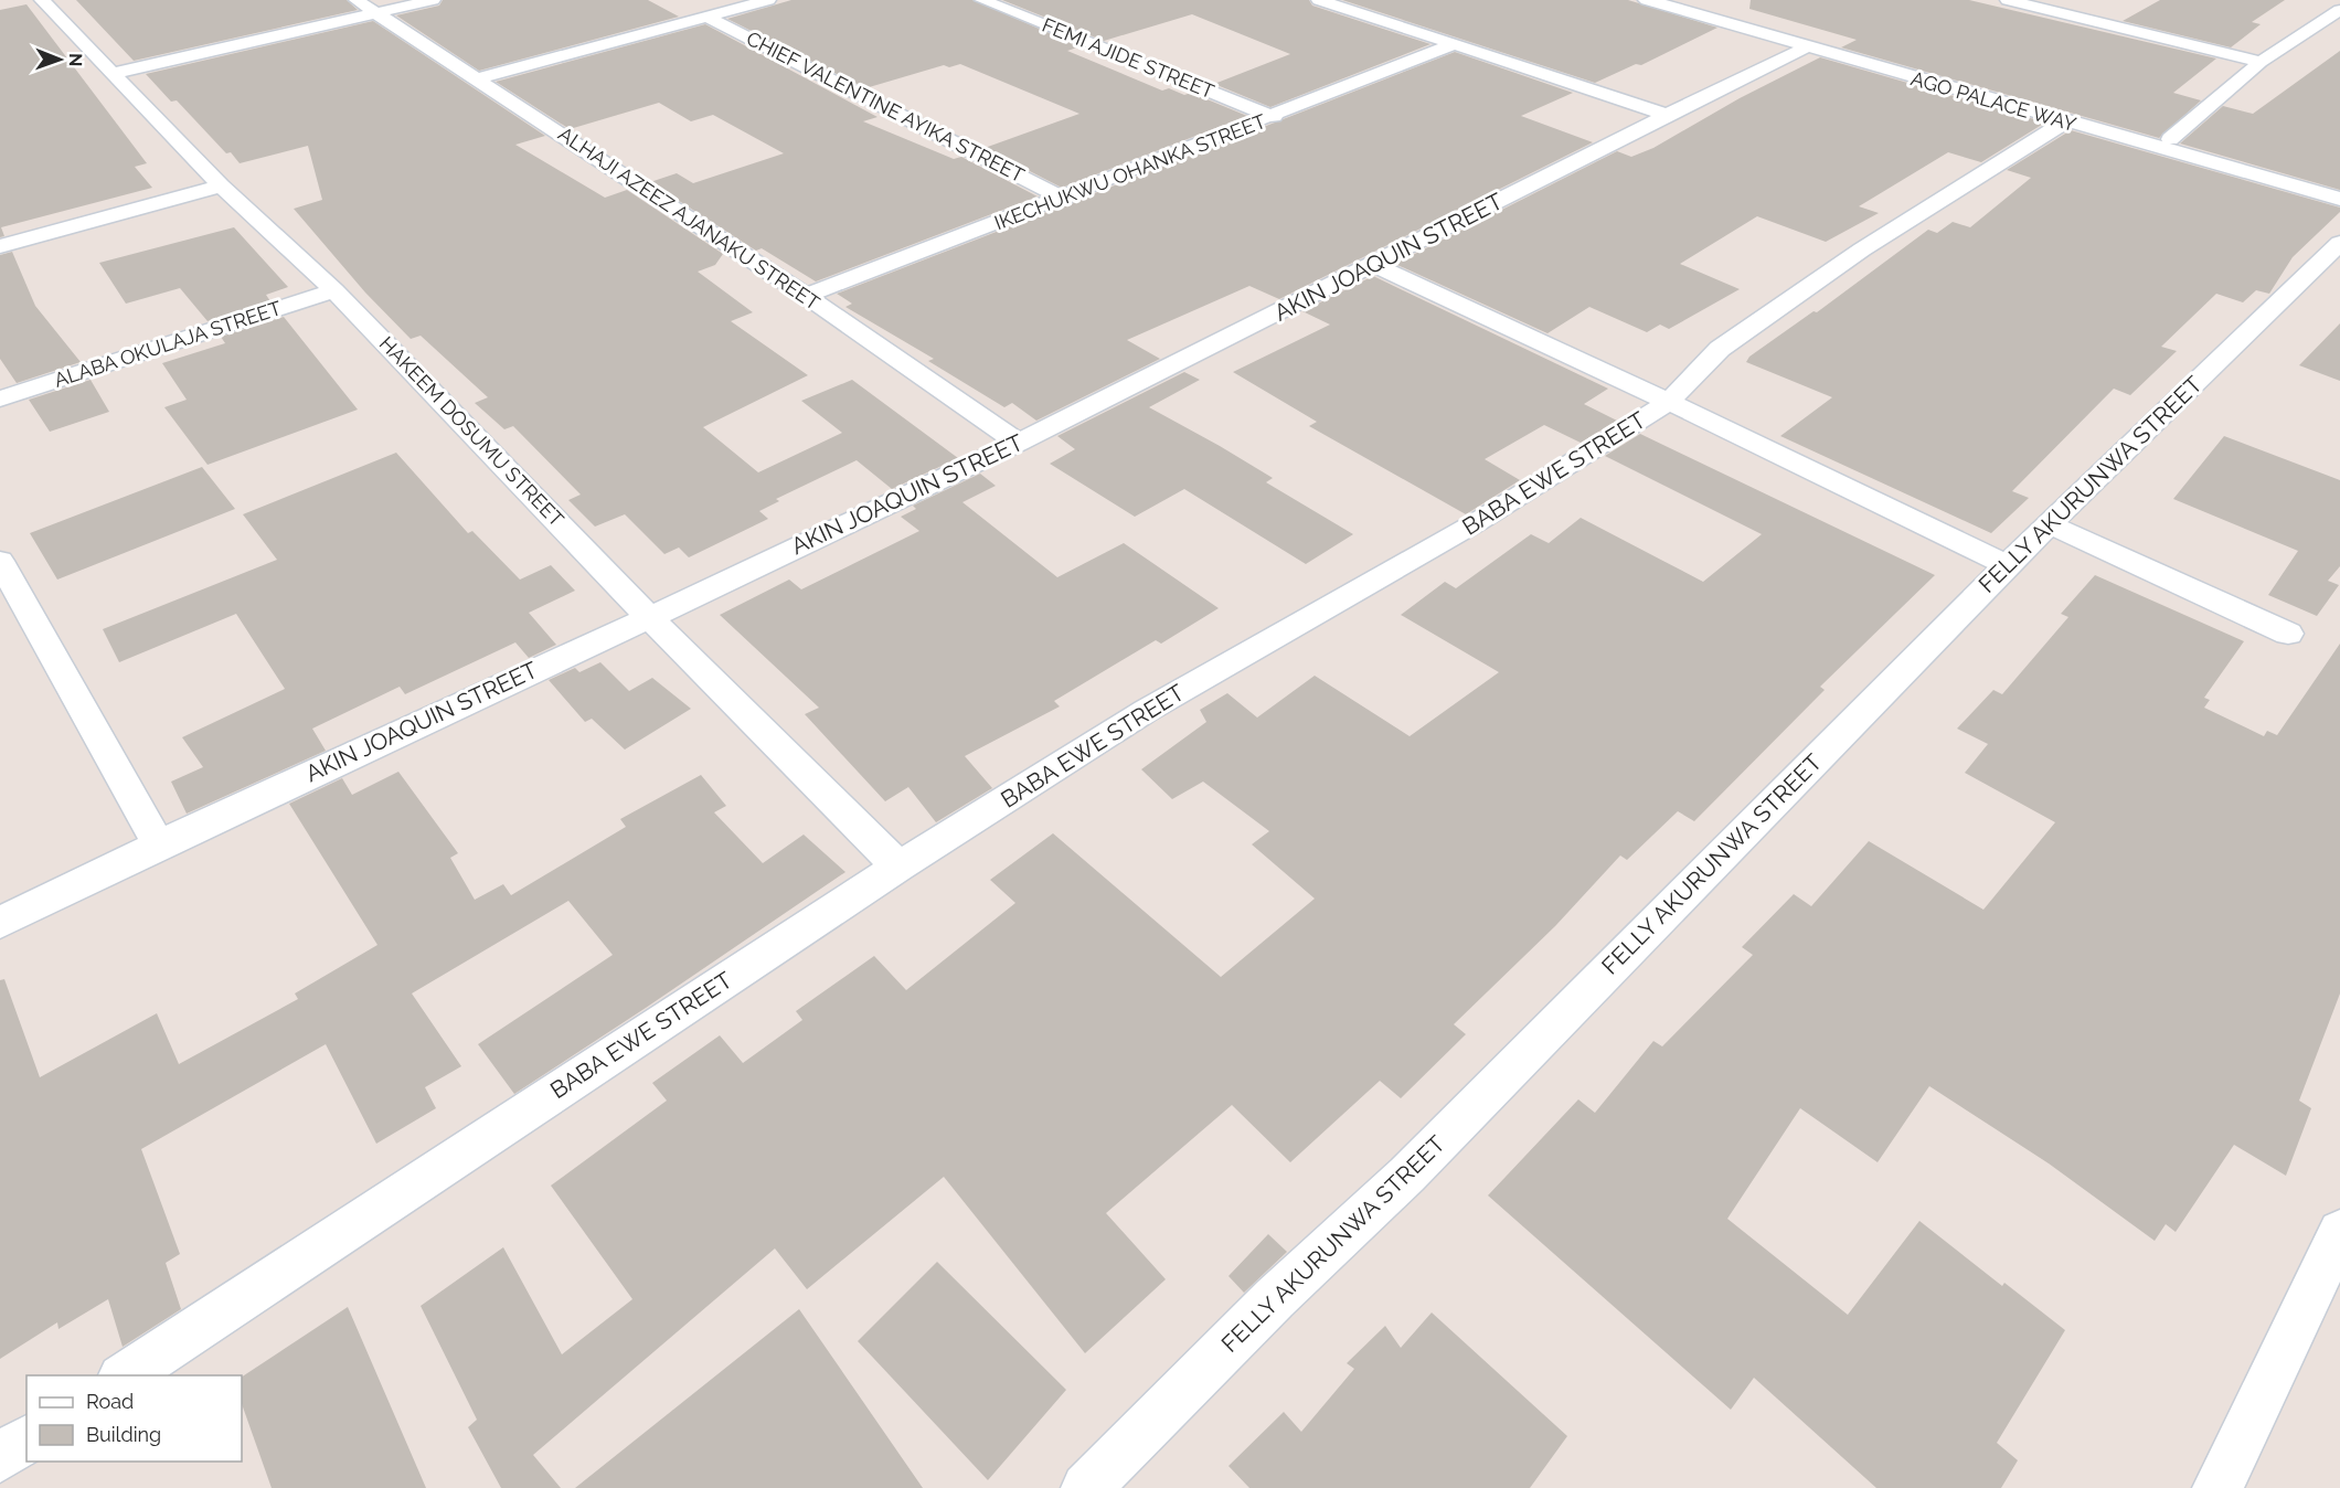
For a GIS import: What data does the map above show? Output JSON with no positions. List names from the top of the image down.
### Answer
{
  "streets": {
    "main road": ["AGO PALACE WAY"],
    "street": [
      "FEMI AJIDE STREET",
      "CHIEF VALENTINE AYIKA STREET",
      "IKECHUKWU OHANKA STREET",
      "ALHAJI AZEEZ AJANAKU STREET",
      "AKIN JOAQUIN STREET",
      "ALABA OKULAJA STREET",
      "HAKEEM DOSUMU STREET",
      "BABA EWE STREET",
      "FELLY AKURUNWA STREET"
    ]
  },
  "crossings": [
    ["FEMI AJIDE STREET", "IKECHUKWU OHANKA STREET"],
    ["AGO PALACE WAY", "AKIN JOAQUIN STREET"],
    ["AGO PALACE WAY", "BABA EWE STREET"],
    ["CHIEF VALENTINE AYIKA STREET", "IKECHUKWU OHANKA STREET"],
    ["IKECHUKWU OHANKA STREET", "ALHAJI AZEEZ AJANAKU STREET"],
    ["ALHAJI AZEEZ AJANAKU STREET", "AKIN JOAQUIN STREET"],
    ["AKIN JOAQUIN STREET", "HAKEEM DOSUMU STREET"],
    ["ALABA OKULAJA STREET", "HAKEEM DOSUMU STREET"],
    ["HAKEEM DOSUMU STREET", "BABA EWE STREET"]
  ],
  "legend": ["Road", "Building"],
  "north": "right"
}
